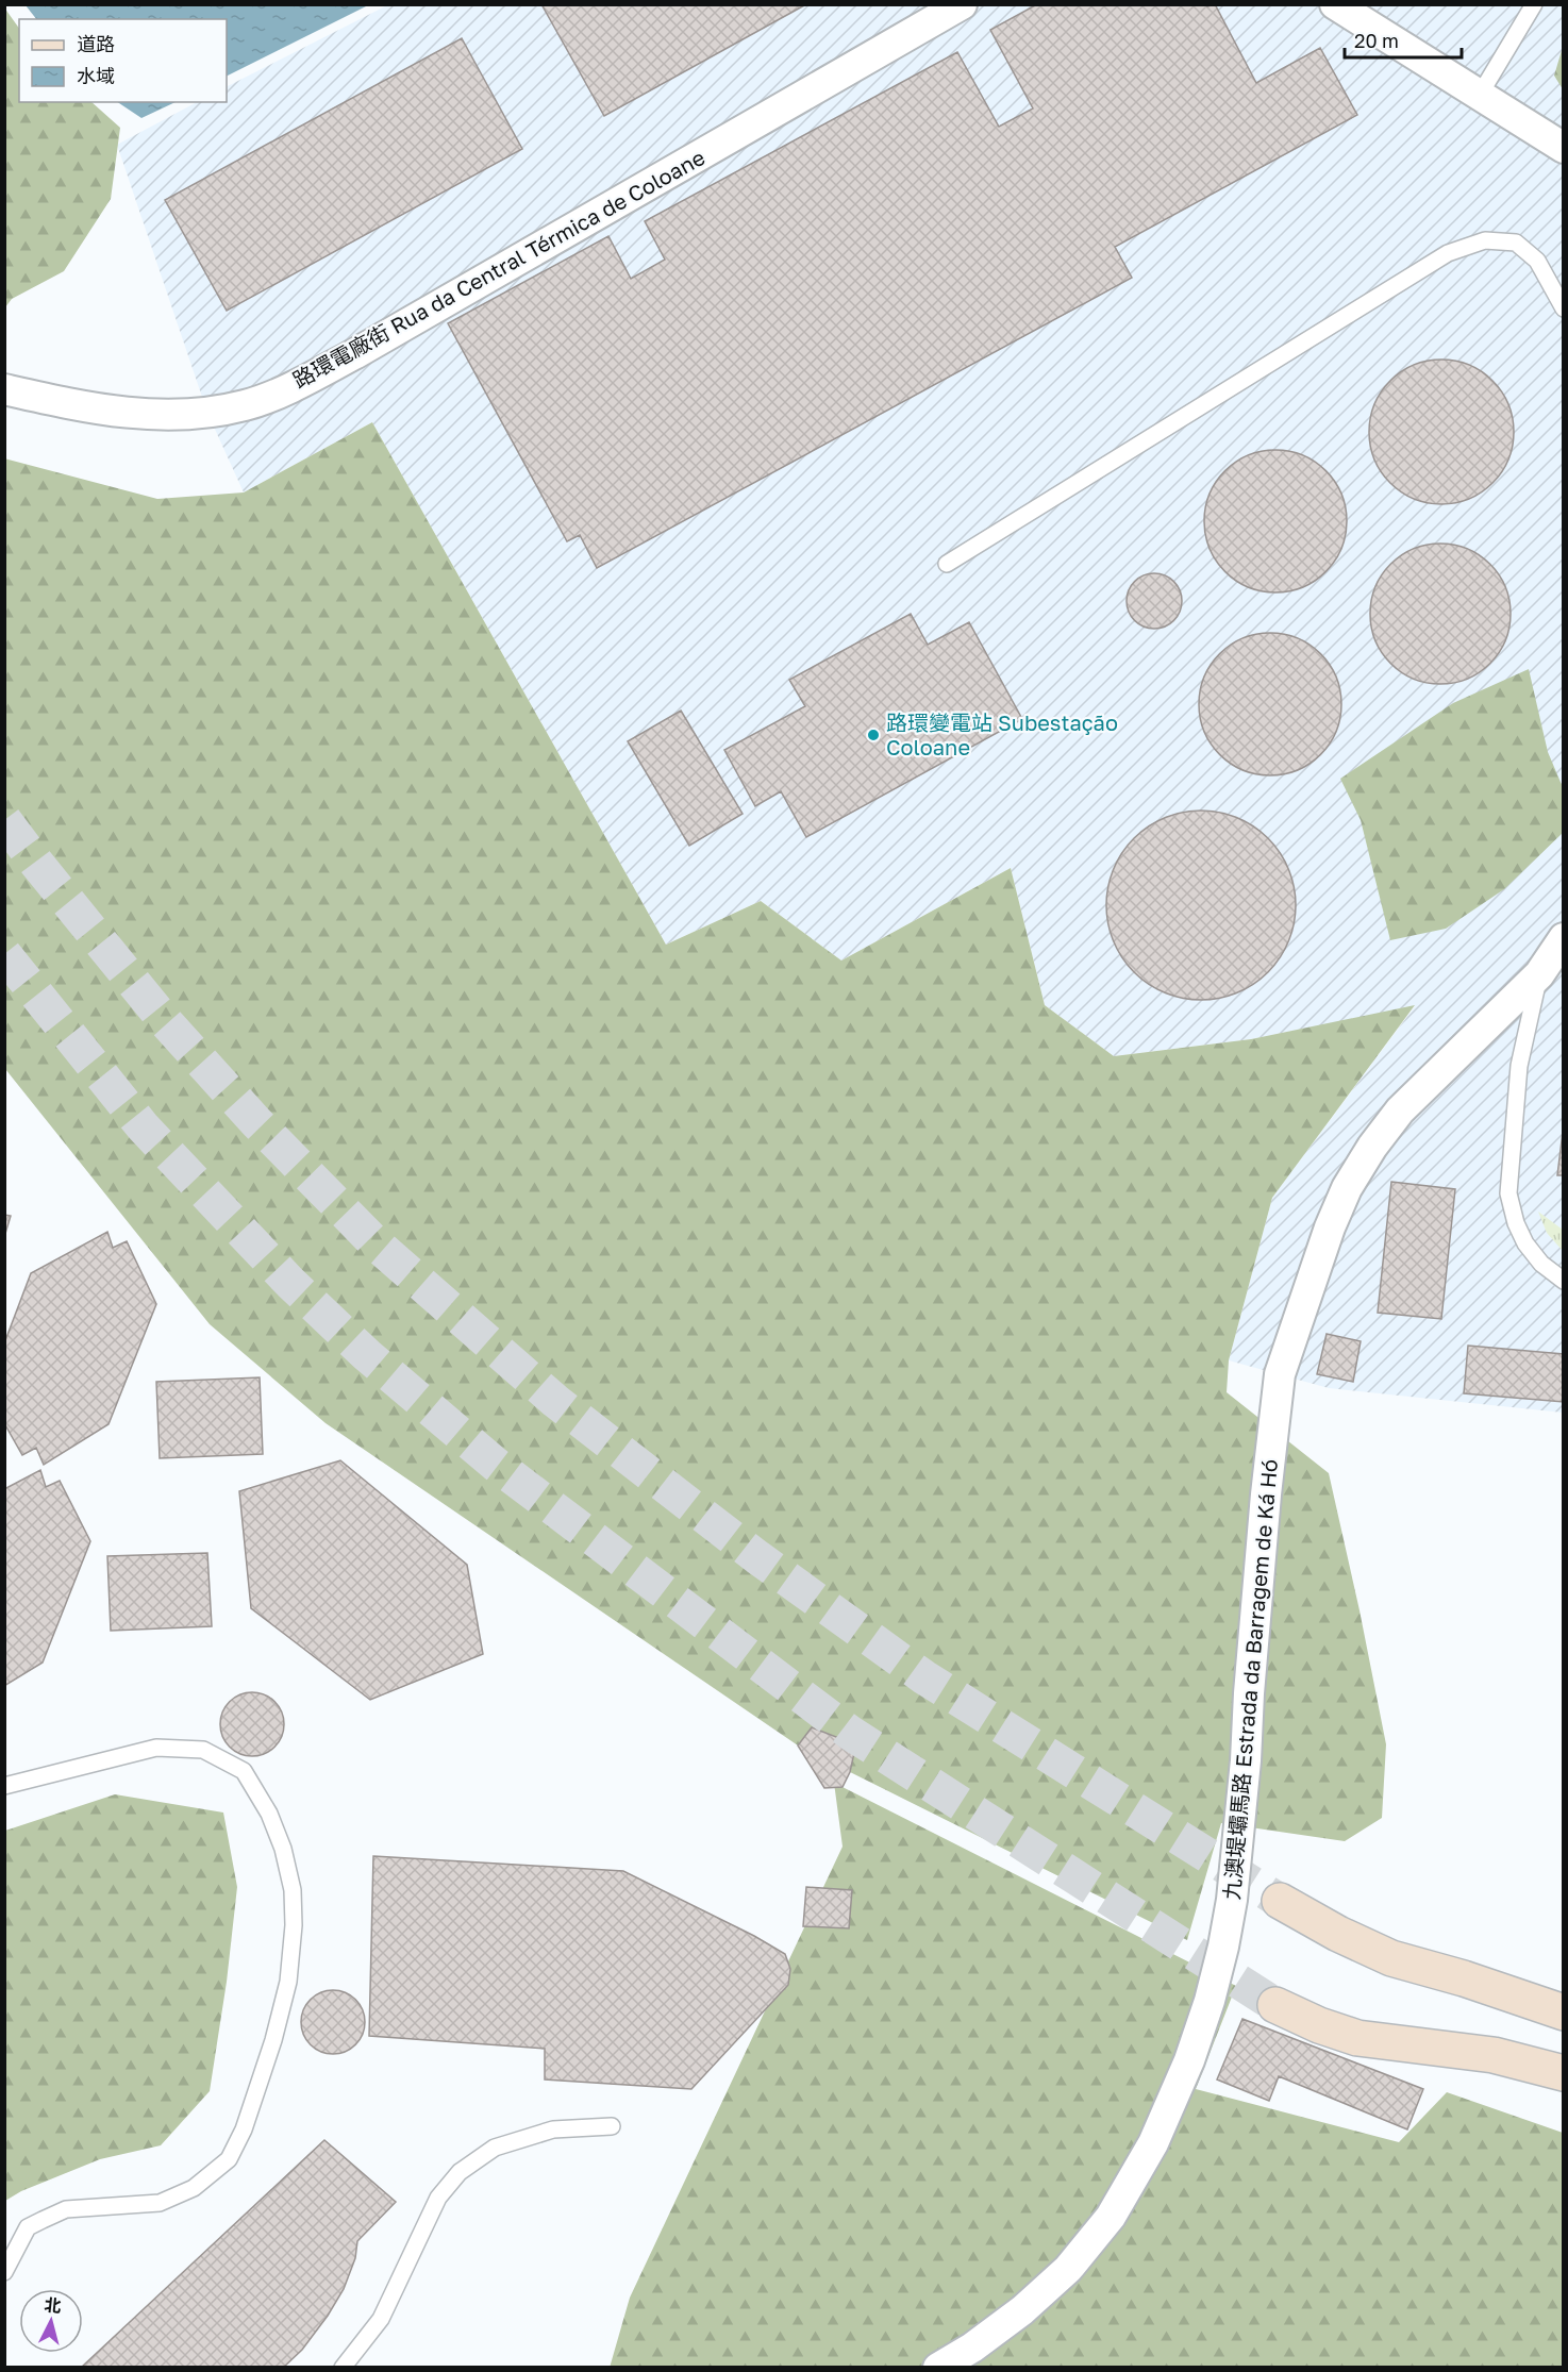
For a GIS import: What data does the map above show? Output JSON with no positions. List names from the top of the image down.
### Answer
{
  "streets": {
    "street": ["路環電廠街 Rua da Central Térmica de Coloane", "九澳堤壩馬路 Estrada da Barragem de Ká Hó"]
  },
  "places": ["路環變電站 Subestação Coloane"],
  "legend": ["道路", "水域"],
  "scale_bar": "20 m",
  "north": "top"
}
